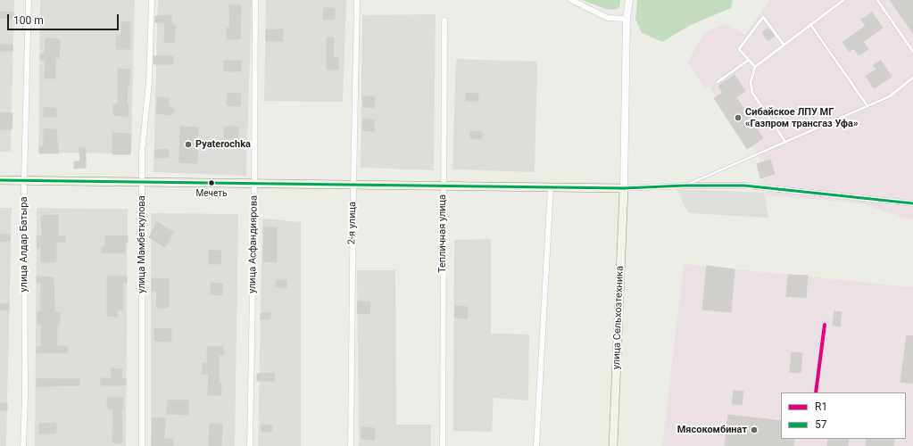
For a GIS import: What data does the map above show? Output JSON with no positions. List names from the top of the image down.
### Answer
{
  "streets": {
    "main road": ["улица Сельхозтехника"],
    "street": [
      "2-я улица",
      "Тепличная улица",
      "улица Алдар Батыра",
      "улица Мамбеткулова",
      "улица Асфандиярова"
    ]
  },
  "places": [
    "Сибайское ЛПУ МГ «Газпром трансгаз Уфа»",
    "Pyaterochka",
    "Мечеть",
    "Мясокомбинат"
  ],
  "lines": ["transit line 57", "transit line R1"],
  "legend": ["R1", "57"],
  "scale_bar": "100 m"
}
